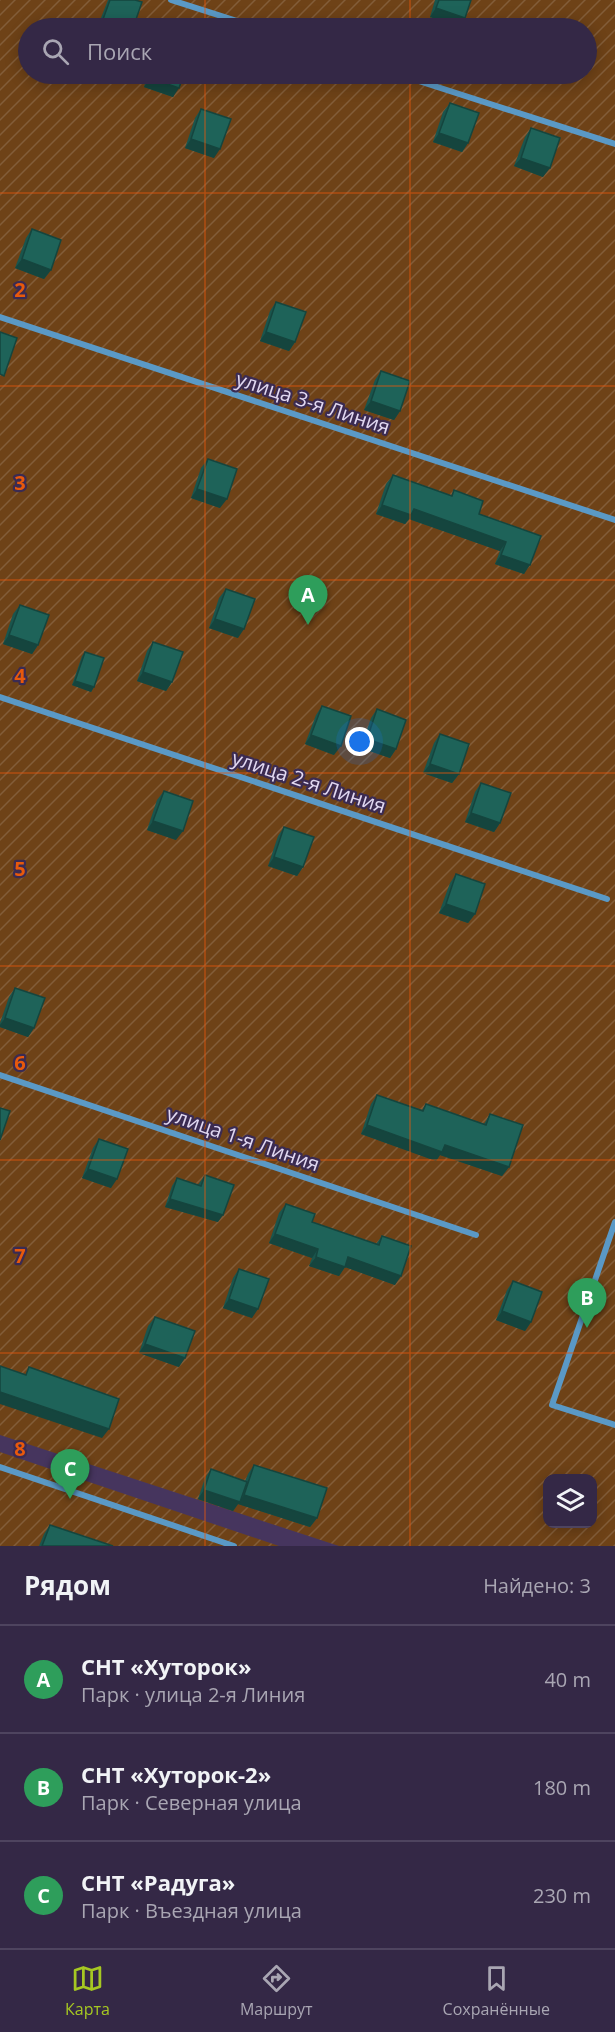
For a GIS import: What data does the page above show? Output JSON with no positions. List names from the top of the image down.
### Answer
{
  "streets": {
    "street": ["улица 3-я Линия", "улица 2-я Линия", "улица 1-я Линия"]
  },
  "page": {
    "search": "Поиск",
    "pins": ["A", "B", "C"],
    "heading": ["Рядом", "Найдено: 3"],
    "list": [
      {
        "mark": "A",
        "name": "СНТ «Хуторок»",
        "note": "Парк · улица 2-я Линия",
        "value": "40 m"
      },
      {
        "mark": "B",
        "name": "СНТ «Хуторок-2»",
        "note": "Парк · Северная улица",
        "value": "180 m"
      },
      {
        "mark": "C",
        "name": "СНТ «Радуга»",
        "note": "Парк · Въездная улица",
        "value": "230 m"
      }
    ],
    "nav": ["Карта", "Маршрут", "Сохранённые"]
  },
  "grid": {
    "rows": [
      "2",
      "3",
      "4",
      "5",
      "6",
      "7",
      "8"
    ]
  }
}
